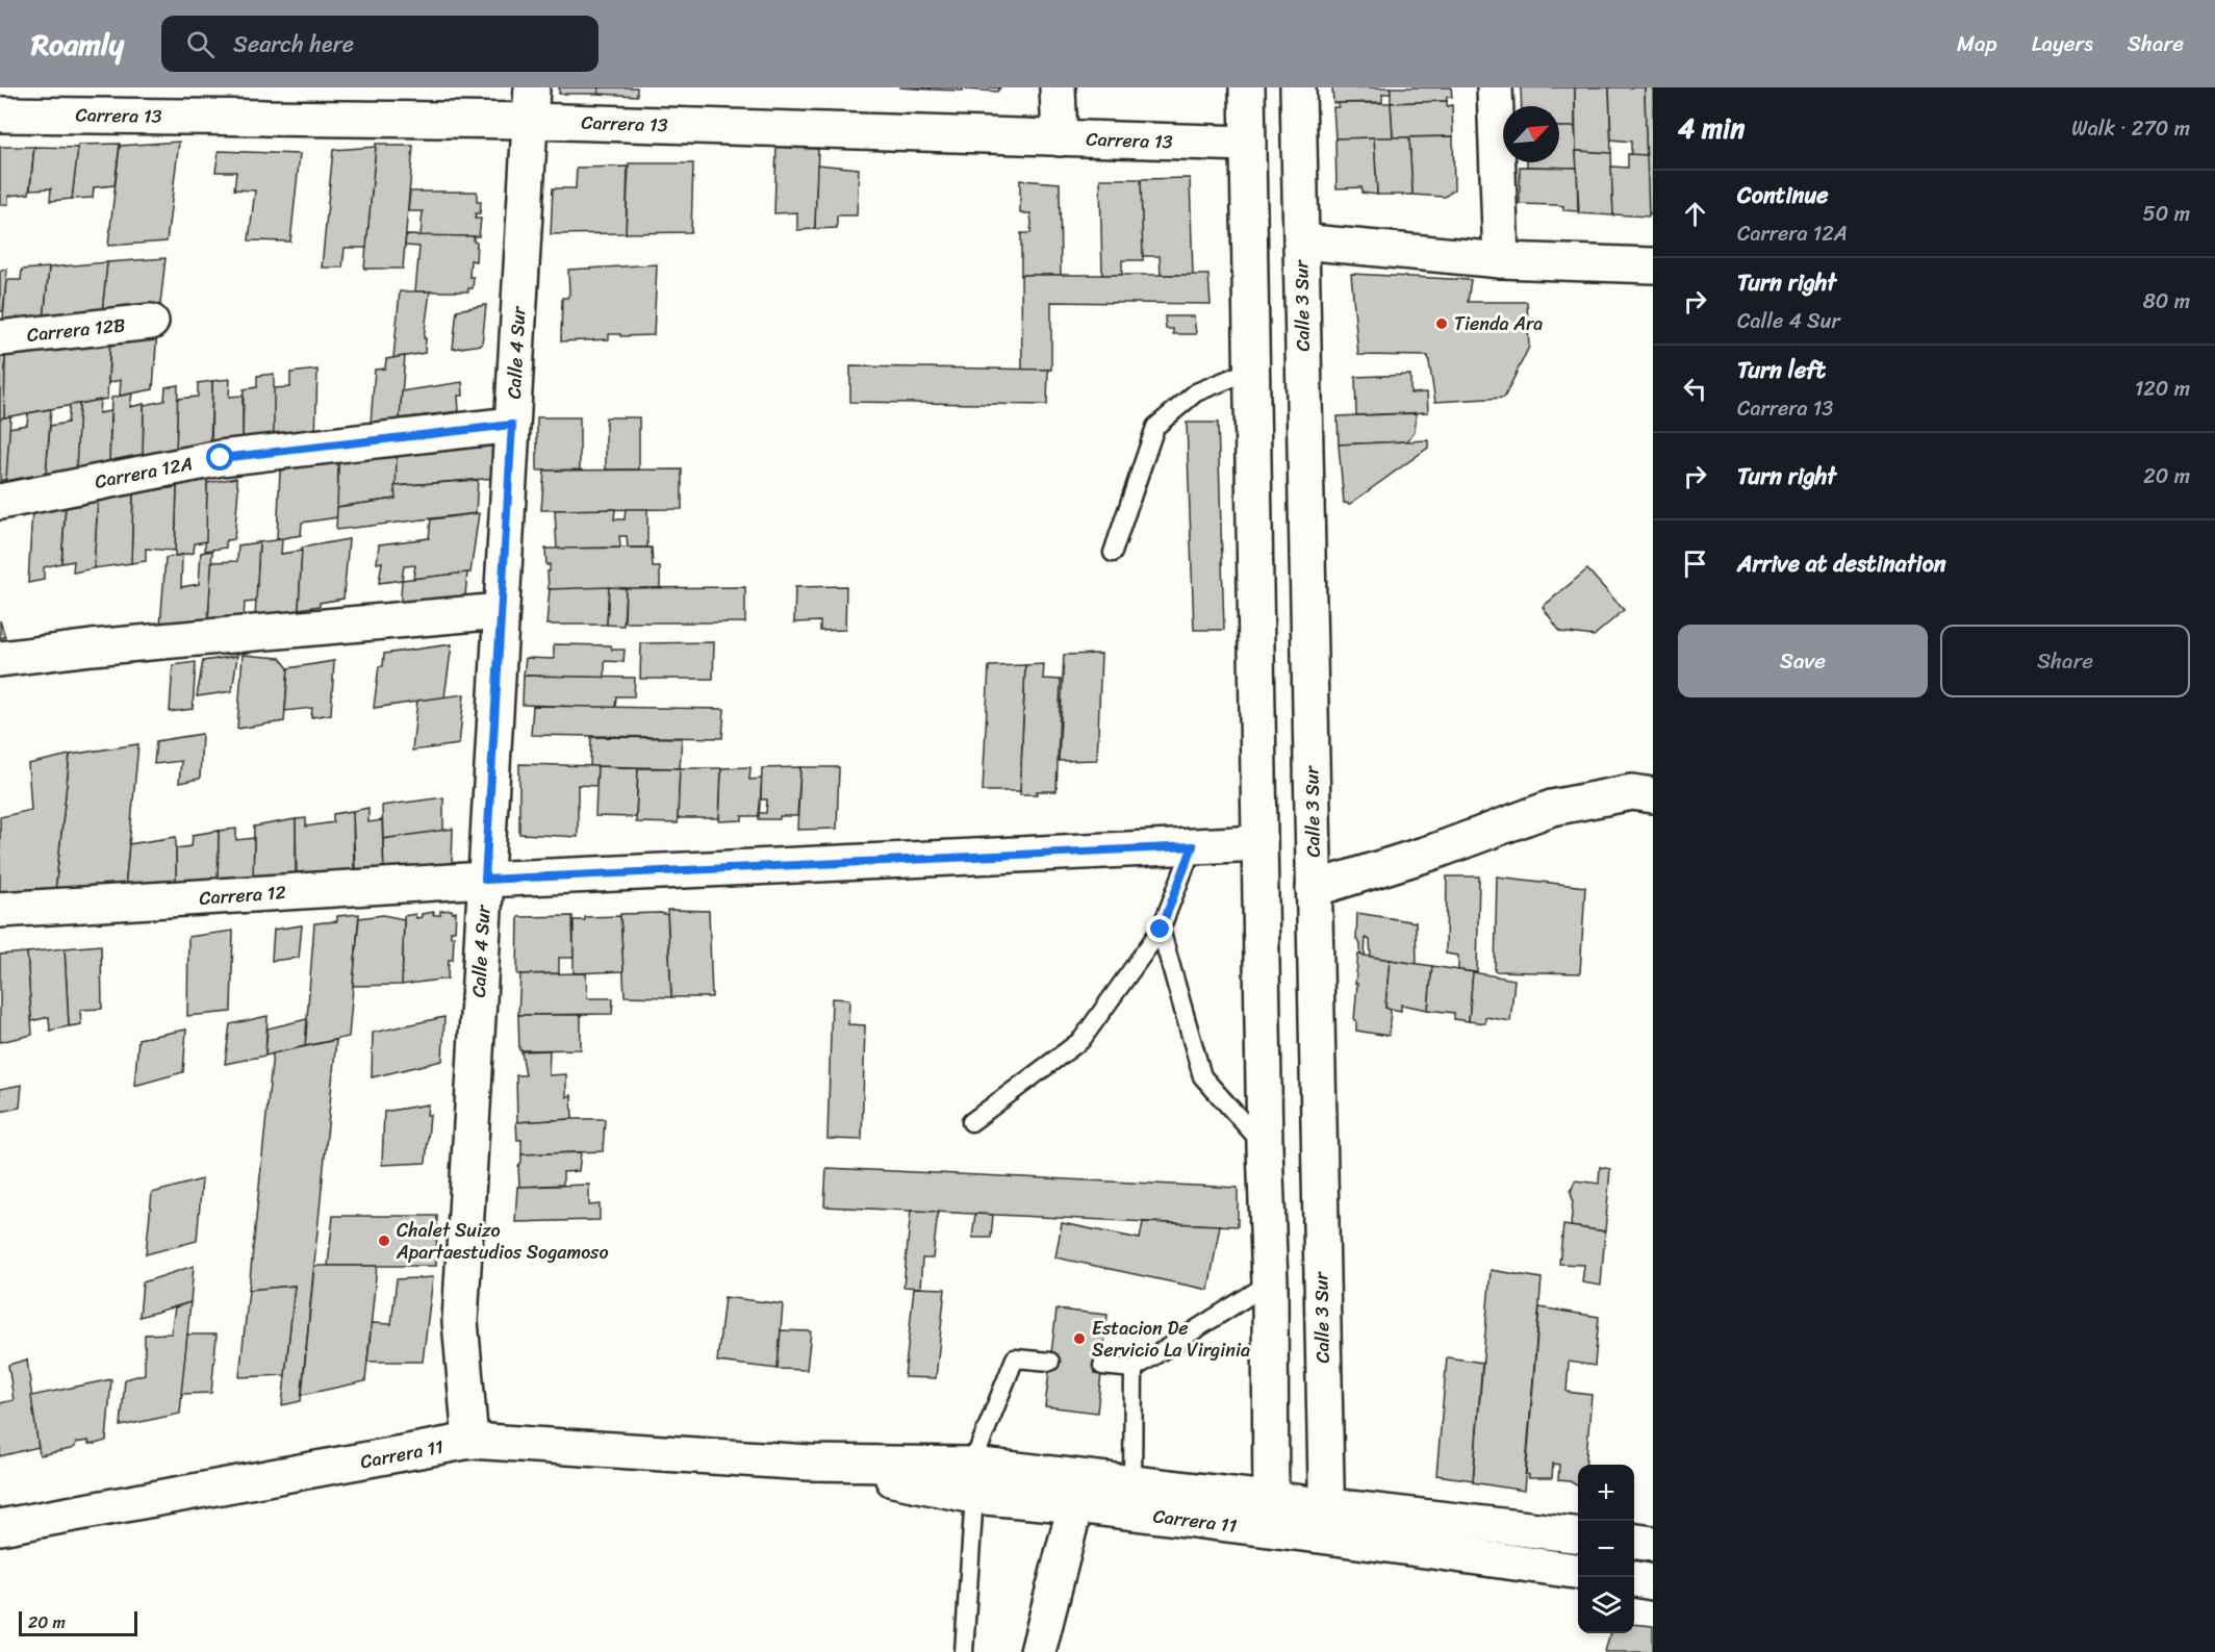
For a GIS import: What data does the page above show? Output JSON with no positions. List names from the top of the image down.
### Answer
{
  "streets": {
    "street": [
      "Carrera 13",
      "Calle 3 Sur",
      "Carrera 12B",
      "Calle 4 Sur",
      "Carrera 12A",
      "Carrera 12",
      "Carrera 11"
    ]
  },
  "crossings": [
    ["Carrera 13", "Calle 4 Sur"],
    ["Calle 3 Sur", "Carrera 11"],
    ["Calle 4 Sur", "Carrera 12A"],
    ["Calle 4 Sur", "Carrera 12"],
    ["Calle 4 Sur", "Carrera 11"]
  ],
  "places": ["Tienda Ara", "Chalet Suizo Apartaestudios Sogamoso", "Estacion De Servicio La Virginia"],
  "scale_bar": "20 m",
  "north": "top right",
  "page": {
    "header": "Roamly",
    "search": "Search here",
    "nav": ["Map", "Layers", "Share"],
    "heading": ["4 min", "Walk · 270 m"],
    "list": [
      ["Continue", "Carrera 12A", "50 m"],
      ["Turn right", "Calle 4 Sur", "80 m"],
      ["Turn left", "Carrera 13", "120 m"],
      ["Turn right", "20 m"],
      "Arrive at destination"
    ],
    "buttons": ["Save", "Share"],
    "map_buttons": ["+", "−"],
    "scale": "20 m"
  }
}
